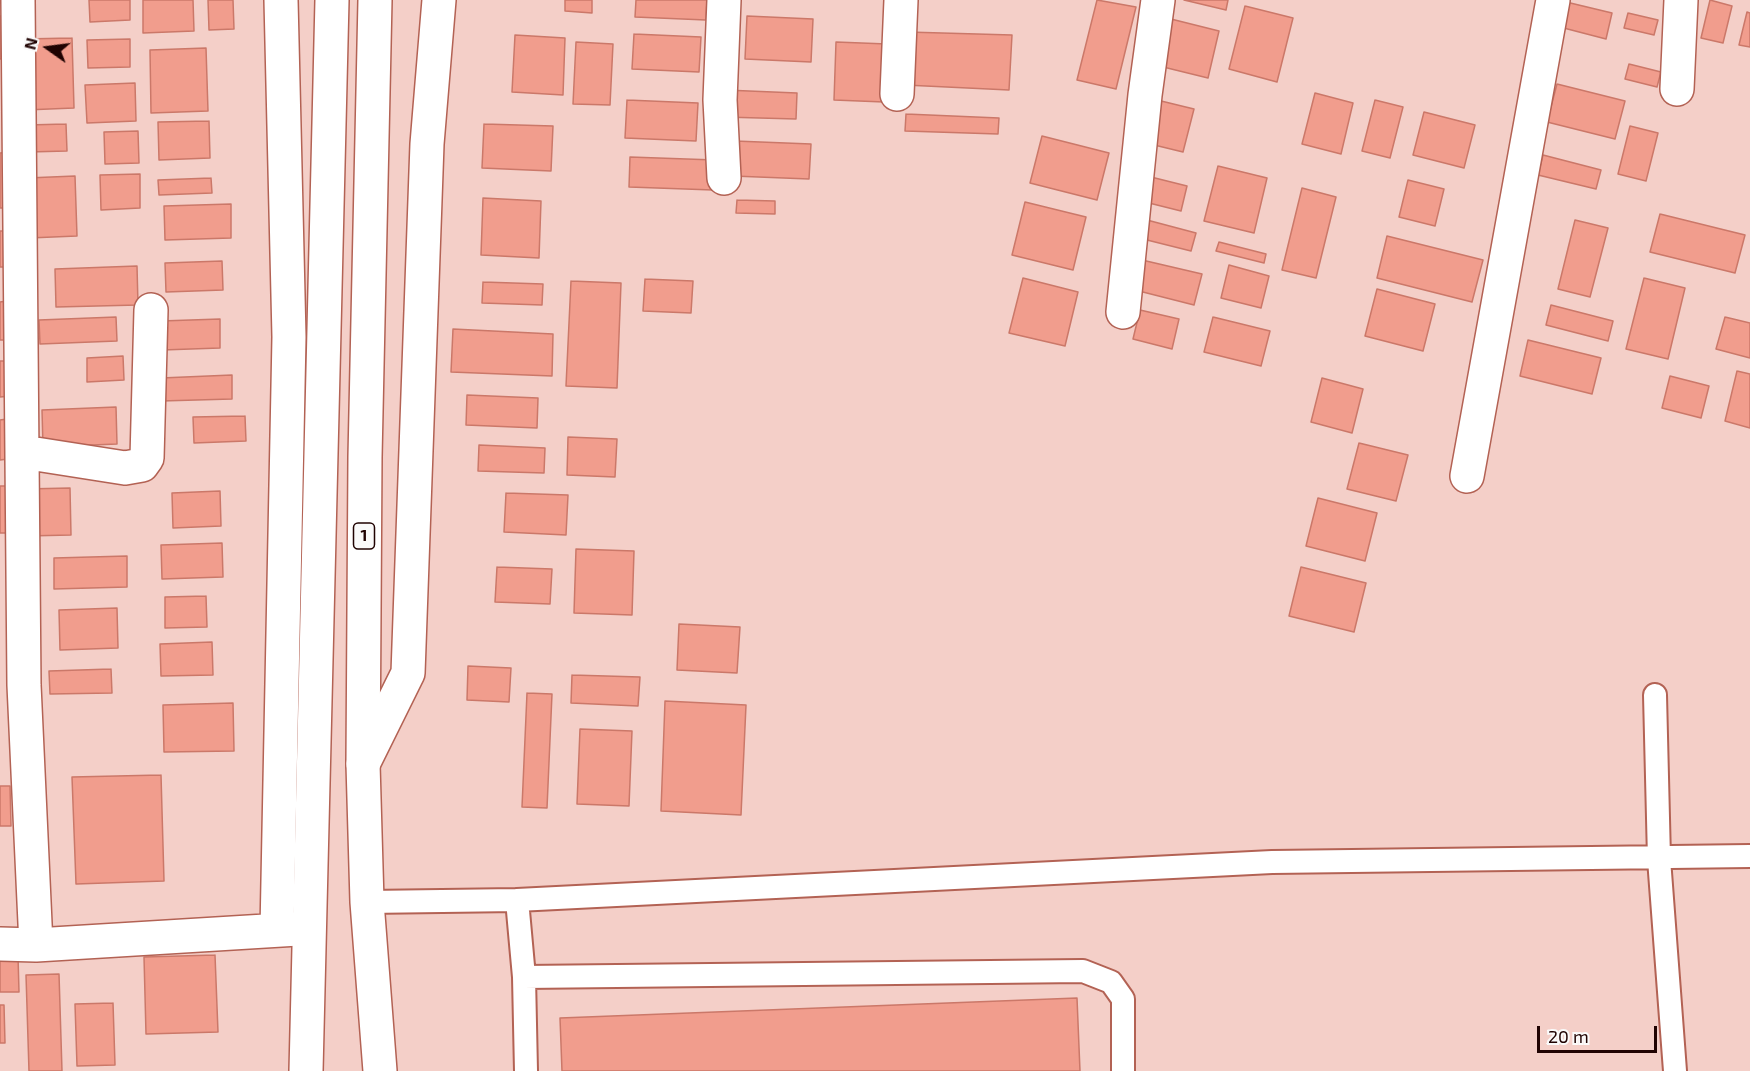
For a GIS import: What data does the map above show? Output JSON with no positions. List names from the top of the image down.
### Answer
{
  "streets": {
    "street": ["1"]
  },
  "scale_bar": "20 m",
  "north": "left"
}
